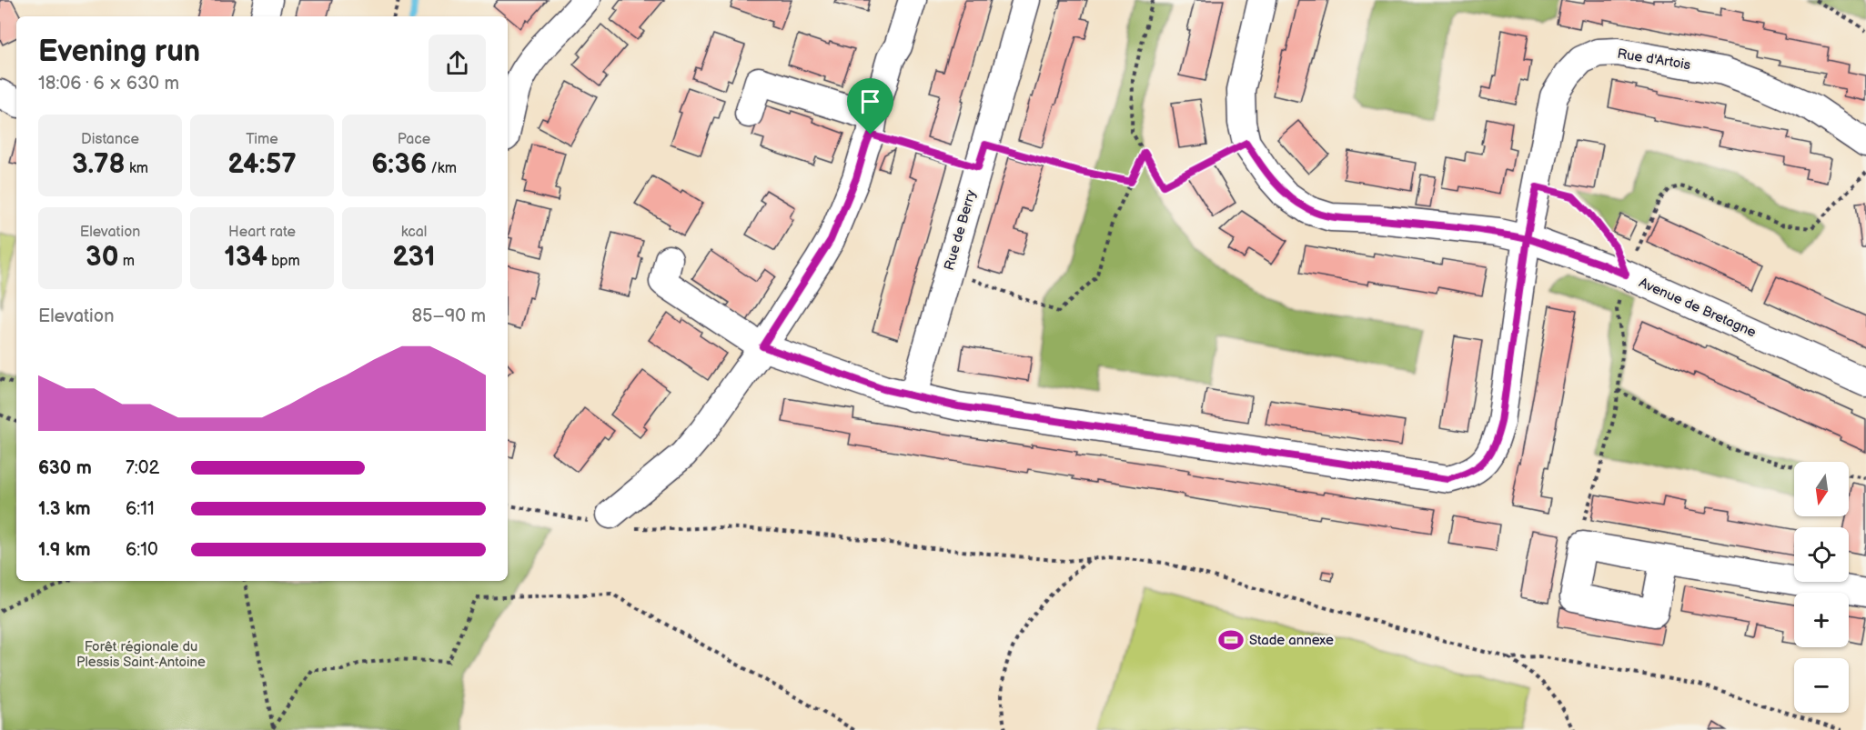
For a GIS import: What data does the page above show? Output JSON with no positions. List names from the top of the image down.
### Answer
{
  "streets": {
    "street": ["Rue d'Artois", "Rue de Berry", "Avenue de Bretagne"]
  },
  "crossings": [
    ["Rue d'Artois", "Rue de Berry"],
    ["Rue d'Artois", "Avenue de Bretagne"]
  ],
  "parks": ["Forêt régionale du Plessis Saint-Antoine"],
  "places": {
    "sports": ["Stade annexe"]
  },
  "north": "bottom",
  "page": {
    "heading": ["Evening run", "18:06 · 6 × 630 m"],
    "stats": [
      ["Distance", "3.78 km"],
      ["Time", "24:57"],
      ["Pace", "6:36 /km"],
      ["Elevation", "30 m"],
      ["Heart rate", "134 bpm"],
      ["kcal", "231"]
    ],
    "chart": ["Elevation", "85–90 m"],
    "list": [
      {
        "name": "630 m",
        "note": "7:02"
      },
      {
        "name": "1.3 km",
        "note": "6:11"
      },
      {
        "name": "1.9 km",
        "note": "6:10"
      }
    ],
    "map_buttons": ["+", "−"]
  }
}
